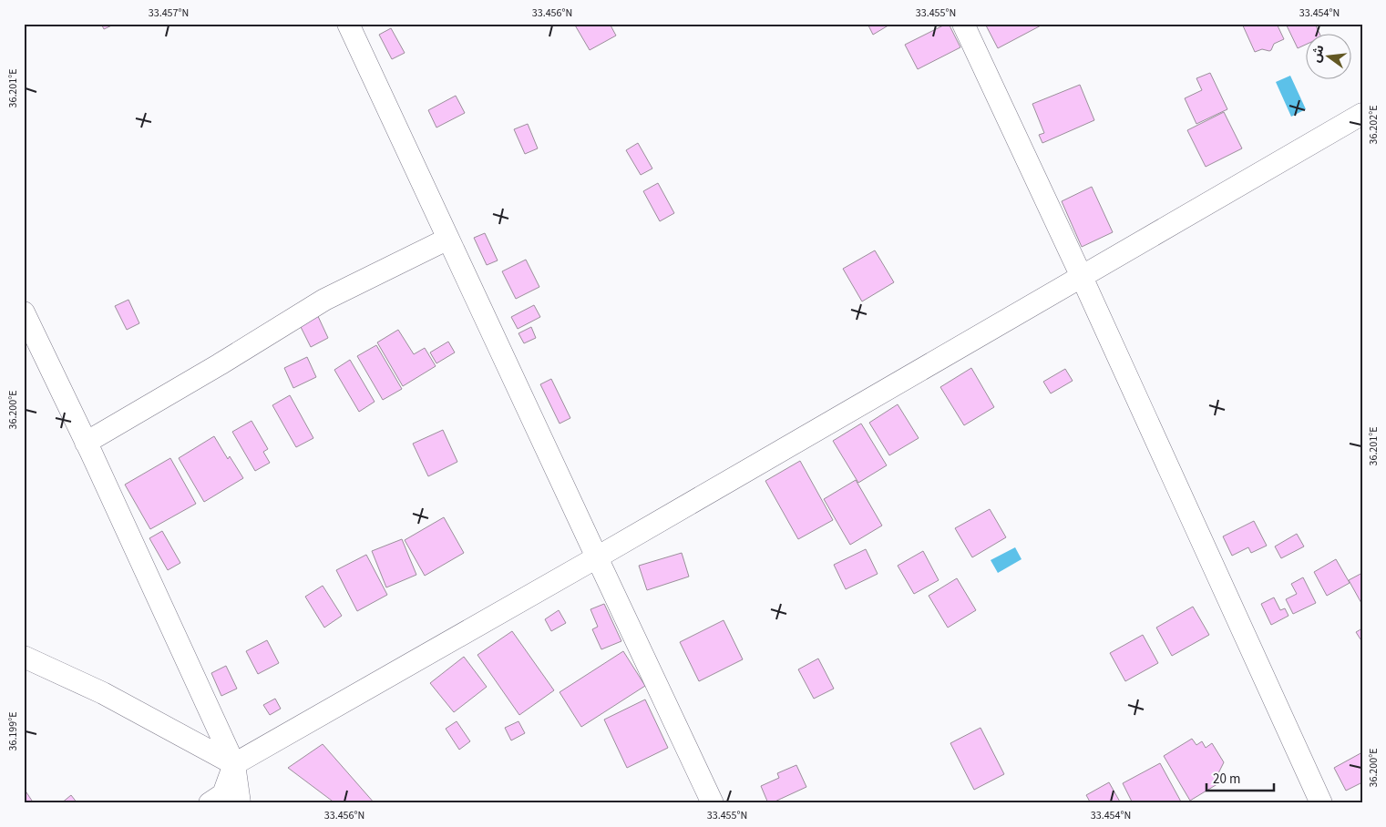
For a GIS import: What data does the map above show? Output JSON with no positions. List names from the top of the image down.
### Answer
{
  "scale_bar": "20 m",
  "north": "left",
  "coordinates": [
    "33.457°N",
    "33.456°N",
    "33.455°N",
    "33.454°N",
    "36.201°E",
    "36.202°E",
    "36.200°E",
    "36.199°E"
  ]
}
